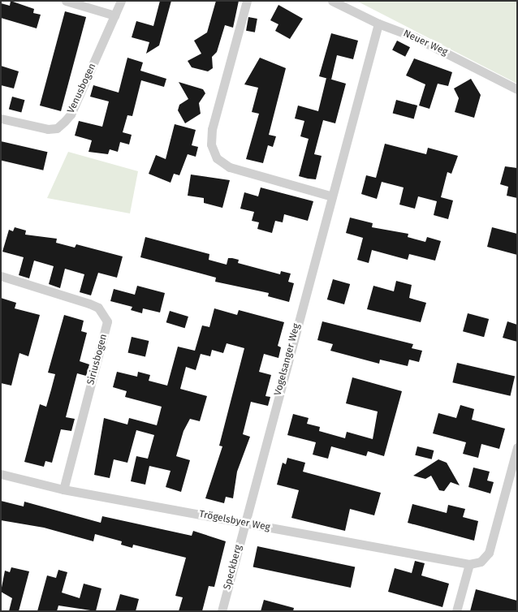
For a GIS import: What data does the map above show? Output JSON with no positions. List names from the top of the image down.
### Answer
{
  "streets": {
    "street": [
      "Neuer Weg",
      "Venusbogen",
      "Siriusbogen",
      "Vogelsanger Weg",
      "Trögelsbyer Weg",
      "Speckberg"
    ]
  },
  "crossings": [
    ["Neuer Weg", "Vogelsanger Weg"],
    ["Siriusbogen", "Trögelsbyer Weg"],
    ["Vogelsanger Weg", "Trögelsbyer Weg"],
    ["Vogelsanger Weg", "Speckberg"],
    ["Trögelsbyer Weg", "Speckberg"]
  ]
}
